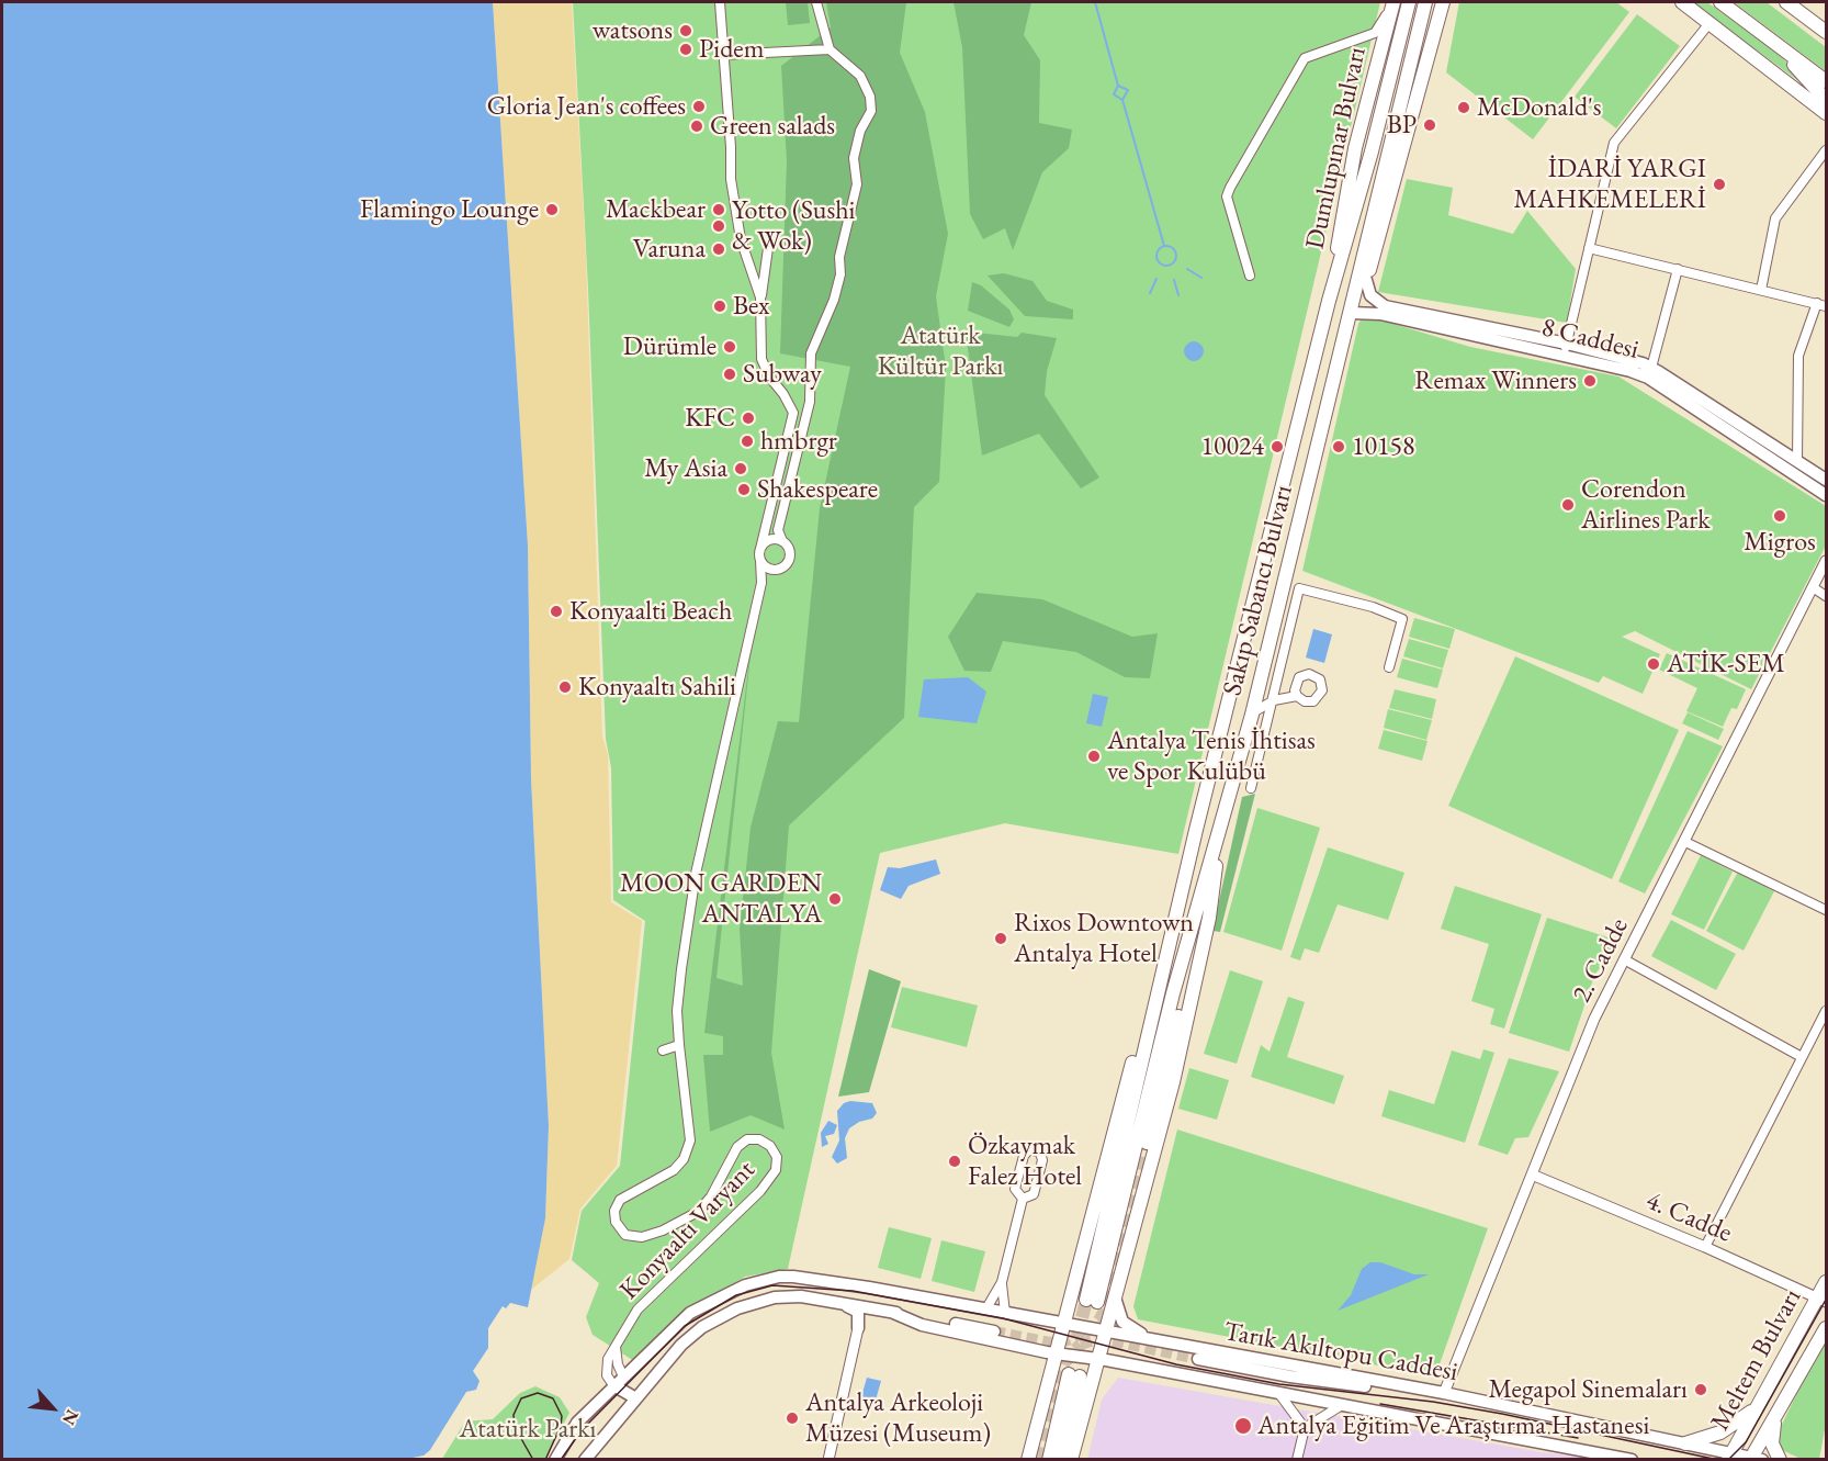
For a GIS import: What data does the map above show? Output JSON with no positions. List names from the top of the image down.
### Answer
{
  "streets": {
    "main road": [
      "Dumlupınar Bulvarı",
      "8 Caddesi",
      "Sakıp Sabancı Bulvarı",
      "Tarık Akıltopu Caddesi",
      "Meltem Bulvarı"
    ],
    "street": ["2. Cadde", "4. Cadde", "Konyaaltı Varyant"]
  },
  "crossings": [
    ["Dumlupınar Bulvarı", "Sakıp Sabancı Bulvarı"],
    ["8 Caddesi", "Sakıp Sabancı Bulvarı"],
    ["2. Cadde", "4. Cadde"],
    ["2. Cadde", "Tarık Akıltopu Caddesi"],
    ["4. Cadde", "Meltem Bulvarı"],
    ["Tarık Akıltopu Caddesi", "Meltem Bulvarı"]
  ],
  "parks": ["Atatürk Kültür Parkı", "Atatürk Parkı"],
  "places": [
    "watsons",
    "Pidem",
    "Gloria Jean's coffees",
    "McDonald's",
    "BP",
    "Green salads",
    "İDARİ YARGI MAHKEMELERİ",
    "Flamingo Lounge",
    "Mackbear",
    "Yotto (Sushi & Wok)",
    "Varuna",
    "Bex",
    "Dürümle",
    "Subway",
    "Remax Winners",
    "KFC",
    "hmbrgr",
    "10024",
    "10158",
    "My Asia",
    "Shakespeare",
    "Corendon Airlines Park",
    "Migros",
    "Konyaalti Beach",
    "ATİK-SEM",
    "Konyaaltı Sahili",
    "Antalya Tenis İhtisas ve Spor Kulübü",
    "MOON GARDEN ANTALYA",
    "Rixos Downtown Antalya Hotel",
    "Özkaymak Falez Hotel",
    "Megapol Sinemaları",
    "Antalya Arkeoloji Müzesi (Museum)",
    "Antalya Eğitim Ve Araştırma Hastanesi"
  ],
  "north": "bottom right"
}
